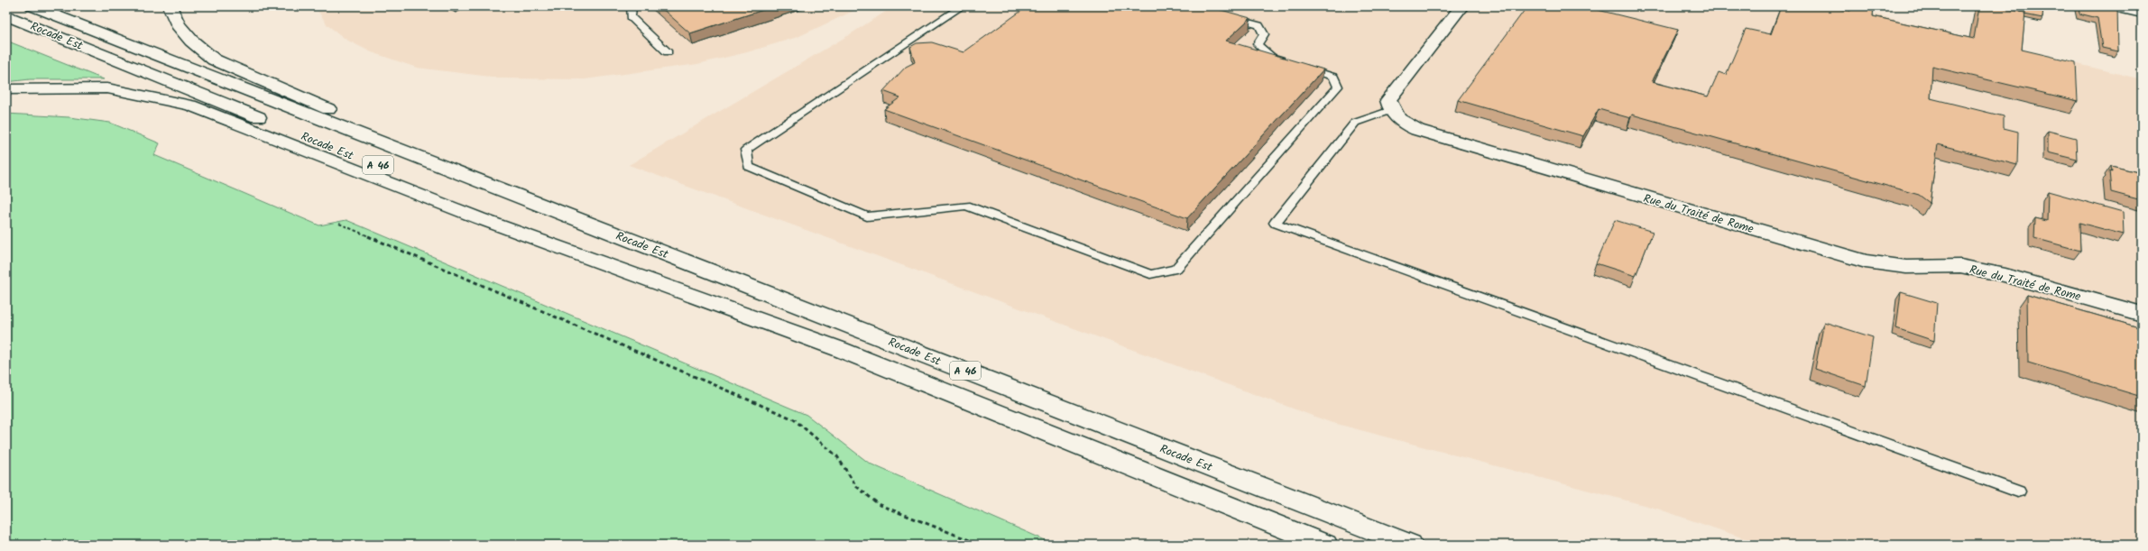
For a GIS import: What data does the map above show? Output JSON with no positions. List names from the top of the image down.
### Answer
{
  "streets": {
    "main road": ["Rocade Est", "A 46", "Rue du Traité de Rome"]
  },
  "crossings": [
    ["Rocade Est", "A 46"]
  ]
}
